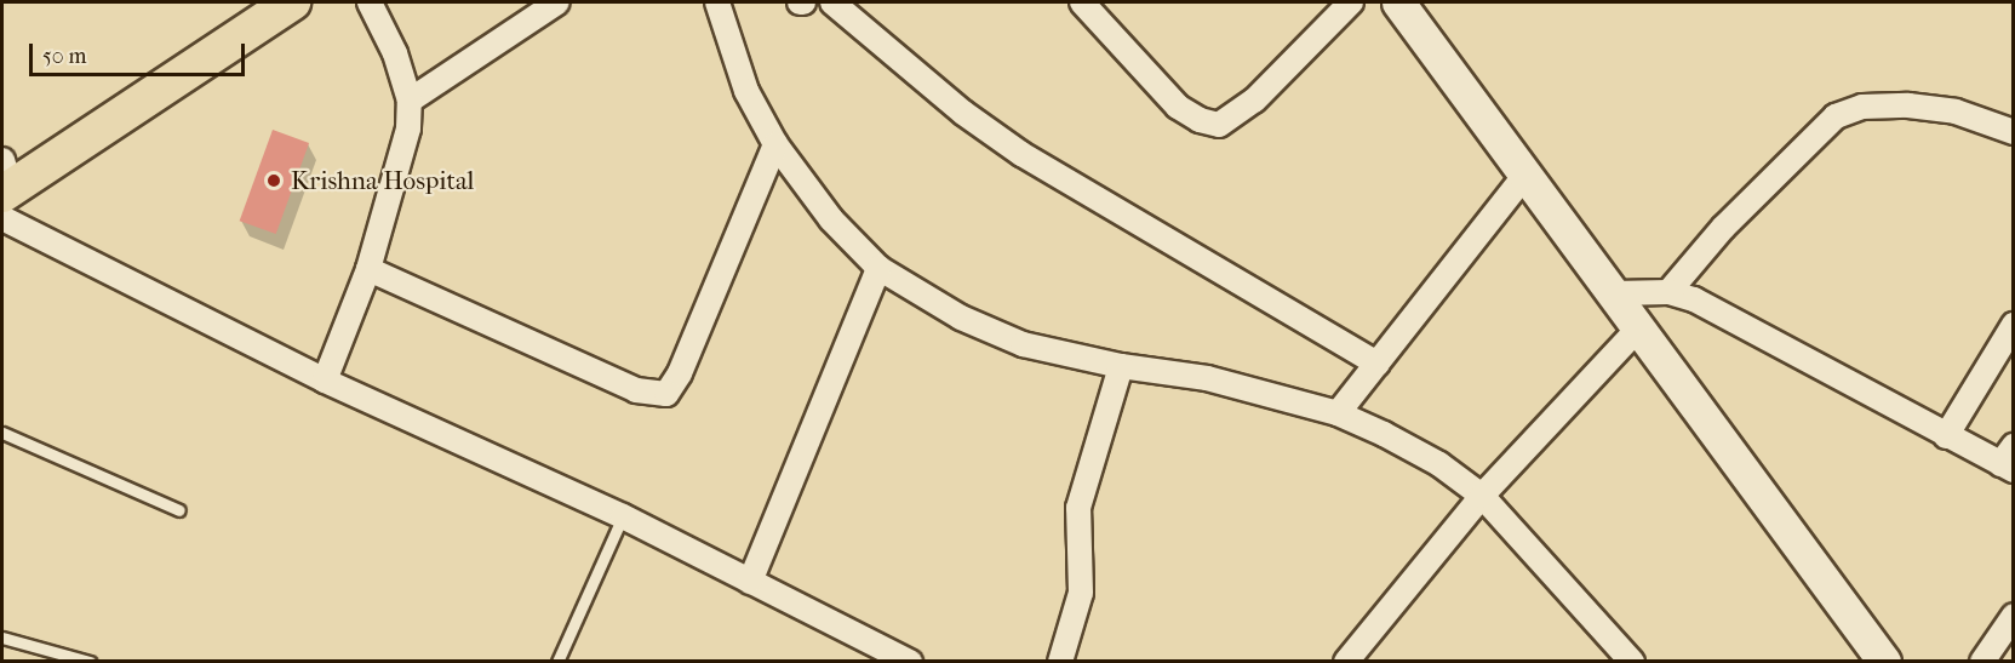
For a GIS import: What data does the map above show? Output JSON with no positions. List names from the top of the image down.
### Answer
{
  "places": ["Krishna Hospital"],
  "scale_bar": "50 m"
}
